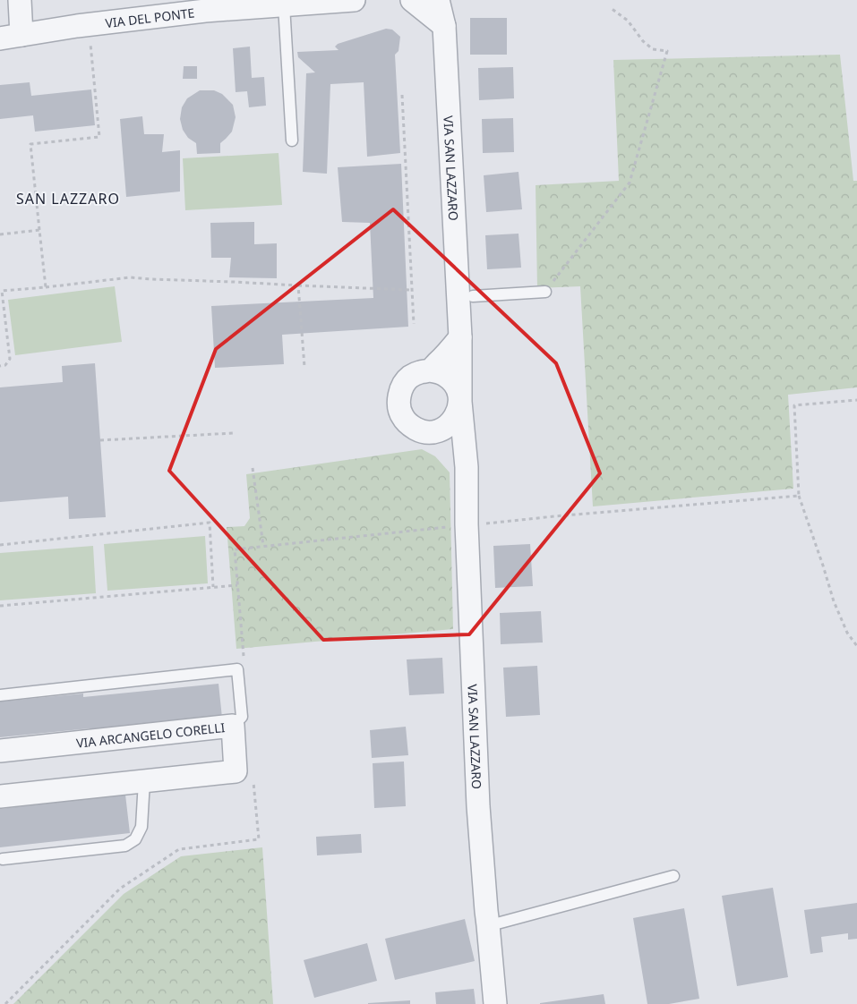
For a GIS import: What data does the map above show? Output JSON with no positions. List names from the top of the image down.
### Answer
{
  "streets": {
    "street": ["VIA DEL PONTE", "VIA SAN LAZZARO", "VIA ARCANGELO CORELLI"]
  },
  "districts": ["SAN LAZZARO"]
}
